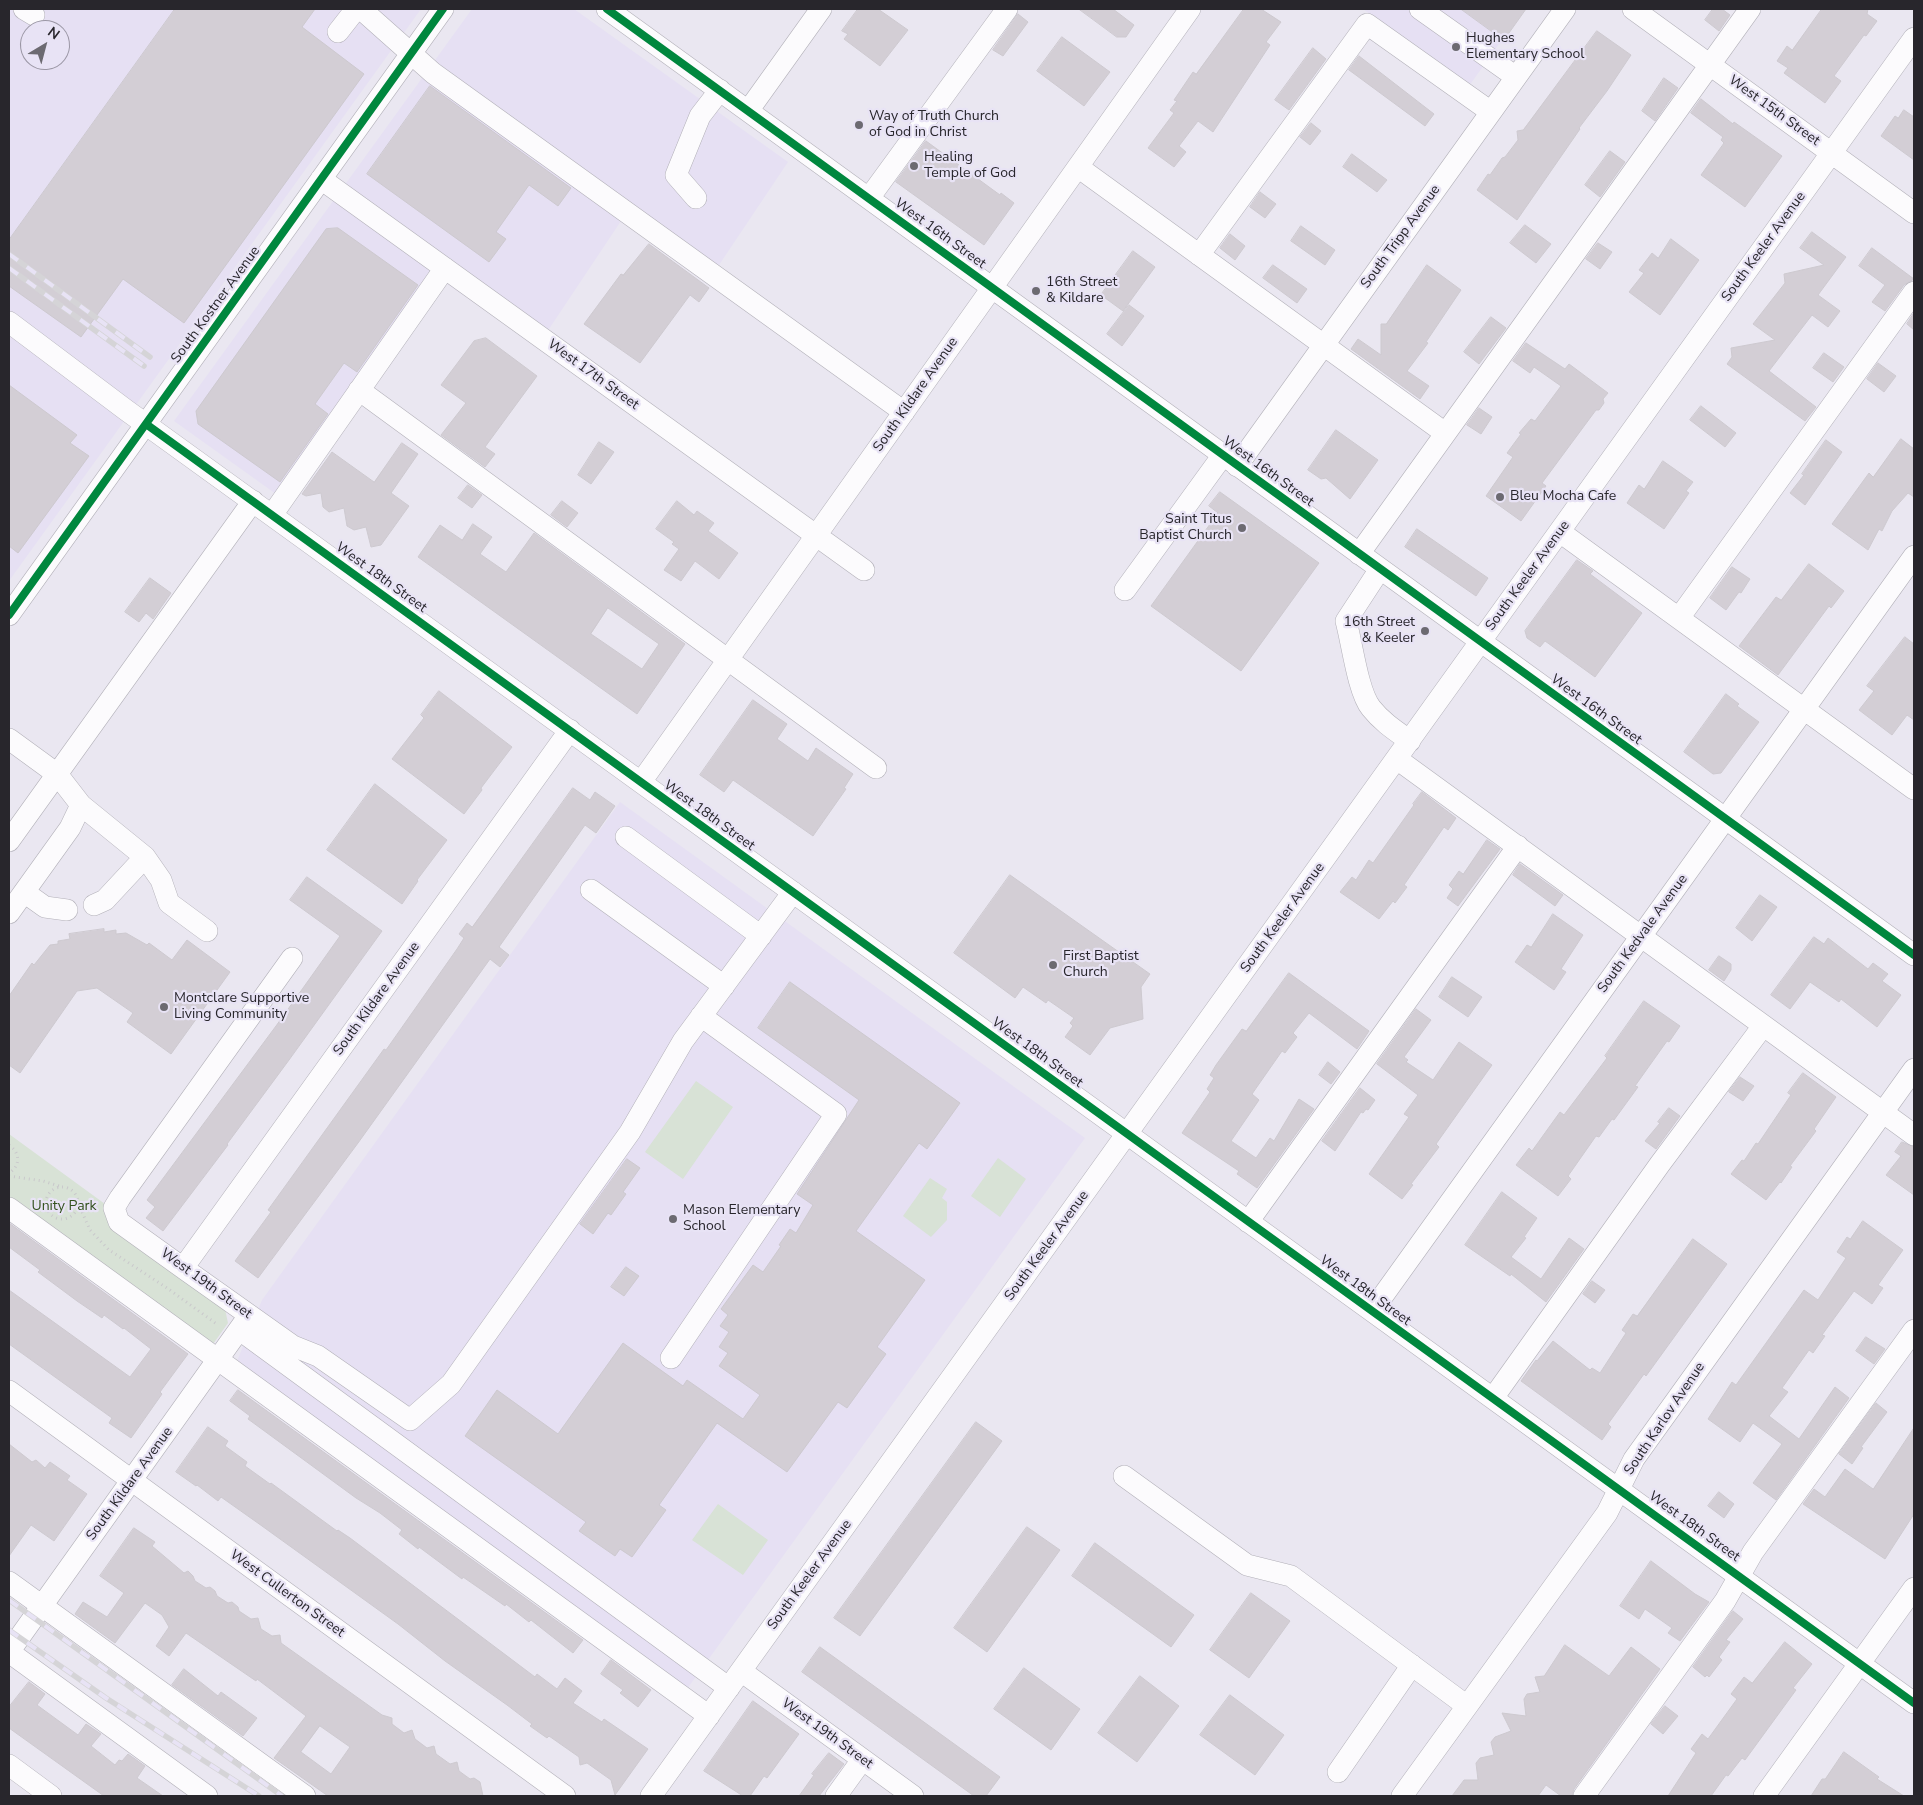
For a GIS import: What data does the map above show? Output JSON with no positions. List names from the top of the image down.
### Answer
{
  "streets": {
    "street": [
      "West 15th Street",
      "West 16th Street",
      "South Tripp Avenue",
      "South Keeler Avenue",
      "South Kostner Avenue",
      "West 17th Street",
      "South Kildare Avenue",
      "West 18th Street",
      "South Kedvale Avenue",
      "West 19th Street",
      "South Karlov Avenue",
      "West Cullerton Street"
    ]
  },
  "crossings": [
    ["West 15th Street", "South Keeler Avenue"],
    ["West 16th Street", "South Tripp Avenue"],
    ["West 16th Street", "South Keeler Avenue"],
    ["West 16th Street", "South Kildare Avenue"],
    ["West 16th Street", "South Kedvale Avenue"],
    ["South Keeler Avenue", "West 18th Street"],
    ["South Keeler Avenue", "West 19th Street"],
    ["South Kostner Avenue", "West 17th Street"],
    ["South Kostner Avenue", "West 18th Street"],
    ["West 17th Street", "South Kildare Avenue"],
    ["South Kildare Avenue", "West 18th Street"],
    ["South Kildare Avenue", "West 19th Street"],
    ["South Kildare Avenue", "West Cullerton Street"],
    ["West 18th Street", "South Kedvale Avenue"],
    ["West 18th Street", "South Karlov Avenue"]
  ],
  "parks": ["Unity Park"],
  "places": [
    "Hughes Elementary School",
    "Way of Truth Church of God in Christ",
    "Healing Temple of God",
    "16th Street & Kildare",
    "Bleu Mocha Cafe",
    "Saint Titus Baptist Church",
    "16th Street & Keeler",
    "First Baptist Church",
    "Montclare Supportive Living Community",
    "Mason Elementary School"
  ],
  "north": "top right"
}
